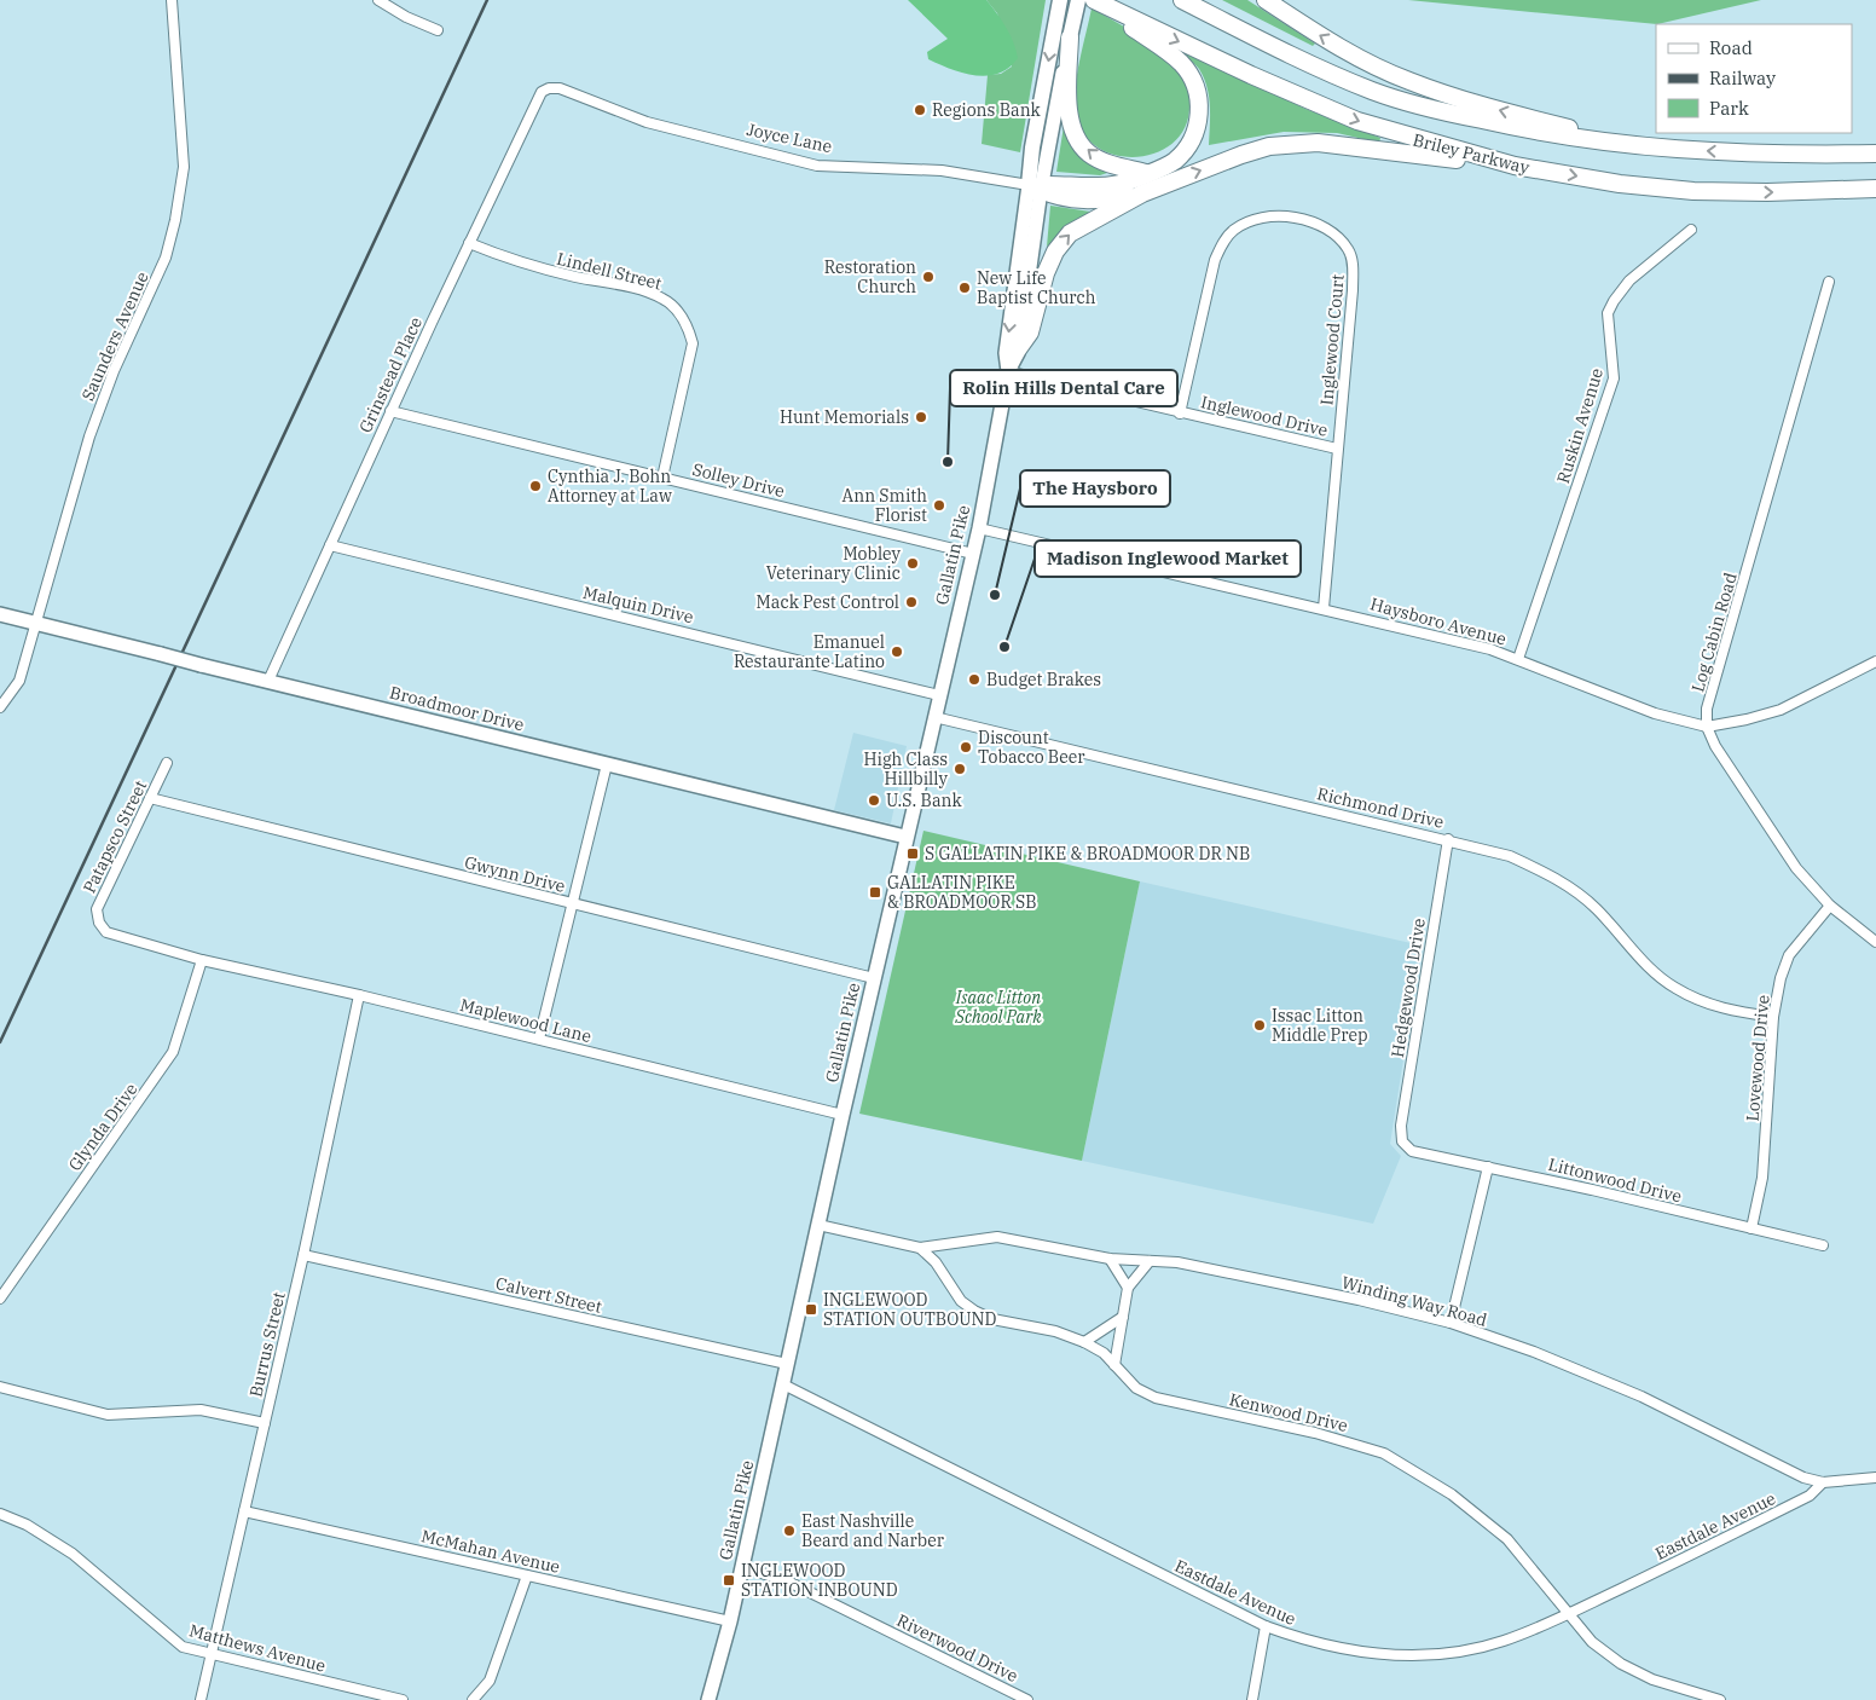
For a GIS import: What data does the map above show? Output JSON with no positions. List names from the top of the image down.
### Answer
{
  "streets": {
    "highway": ["Briley Parkway"],
    "main road": ["Gallatin Pike", "Broadmoor Drive"],
    "street": [
      "Joyce Lane",
      "Lindell Street",
      "Saunders Avenue",
      "Inglewood Court",
      "Grinstead Place",
      "Inglewood Drive",
      "Ruskin Avenue",
      "Solley Drive",
      "Malquin Drive",
      "Haysboro Avenue",
      "Log Cabin Road",
      "Richmond Drive",
      "Patapsco Street",
      "Gwynn Drive",
      "Hedgewood Drive",
      "Maplewood Lane",
      "Lovewood Drive",
      "Glynda Drive",
      "Littonwood Drive",
      "Calvert Street",
      "Winding Way Road",
      "Burrus Street",
      "Kenwood Drive",
      "Eastdale Avenue",
      "McMahan Avenue",
      "Matthews Avenue",
      "Riverwood Drive"
    ]
  },
  "crossings": [
    ["Joyce Lane", "Grinstead Place"],
    ["Joyce Lane", "Gallatin Pike"],
    ["Lindell Street", "Grinstead Place"],
    ["Lindell Street", "Solley Drive"],
    ["Saunders Avenue", "Broadmoor Drive"],
    ["Inglewood Court", "Inglewood Drive"],
    ["Inglewood Court", "Haysboro Avenue"],
    ["Grinstead Place", "Solley Drive"],
    ["Grinstead Place", "Malquin Drive"],
    ["Grinstead Place", "Broadmoor Drive"],
    ["Inglewood Drive", "Gallatin Pike"],
    ["Ruskin Avenue", "Haysboro Avenue"],
    ["Solley Drive", "Gallatin Pike"],
    ["Gallatin Pike", "Malquin Drive"],
    ["Gallatin Pike", "Haysboro Avenue"],
    ["Gallatin Pike", "Broadmoor Drive"],
    ["Gallatin Pike", "Richmond Drive"],
    ["Gallatin Pike", "Gwynn Drive"],
    ["Gallatin Pike", "Maplewood Lane"],
    ["Gallatin Pike", "Calvert Street"],
    ["Gallatin Pike", "Eastdale Avenue"],
    ["Gallatin Pike", "McMahan Avenue"],
    ["Gallatin Pike", "Riverwood Drive"],
    ["Haysboro Avenue", "Log Cabin Road"],
    ["Richmond Drive", "Hedgewood Drive"],
    ["Richmond Drive", "Lovewood Drive"],
    ["Patapsco Street", "Gwynn Drive"],
    ["Patapsco Street", "Maplewood Lane"],
    ["Patapsco Street", "Glynda Drive"],
    ["Hedgewood Drive", "Littonwood Drive"],
    ["Maplewood Lane", "Glynda Drive"],
    ["Maplewood Lane", "Burrus Street"],
    ["Lovewood Drive", "Littonwood Drive"],
    ["Calvert Street", "Burrus Street"],
    ["Winding Way Road", "Kenwood Drive"],
    ["Winding Way Road", "Eastdale Avenue"],
    ["Burrus Street", "McMahan Avenue"],
    ["Burrus Street", "Matthews Avenue"],
    ["Kenwood Drive", "Eastdale Avenue"]
  ],
  "parks": ["Isaac Litton School Park"],
  "places": {
    "other": [
      "Regions Bank",
      "Restoration Church",
      "New Life Baptist Church",
      "Hunt Memorials",
      "Rolin Hills Dental Care",
      "Cynthia J. Bohn Attorney at Law",
      "Ann Smith Florist",
      "Mobley Veterinary Clinic",
      "The Haysboro",
      "Mack Pest Control",
      "Madison Inglewood Market",
      "Emanuel Restaurante Latino",
      "Budget Brakes",
      "Discount Tobacco Beer",
      "High Class Hillbilly",
      "U.S. Bank",
      "Issac Litton Middle Prep",
      "East Nashville Beard and Narber"
    ],
    "transit": [
      "S GALLATIN PIKE & BROADMOOR DR NB",
      "GALLATIN PIKE & BROADMOOR SB",
      "INGLEWOOD STATION OUTBOUND",
      "INGLEWOOD STATION INBOUND"
    ]
  },
  "legend": ["Road", "Railway", "Park"]
}
